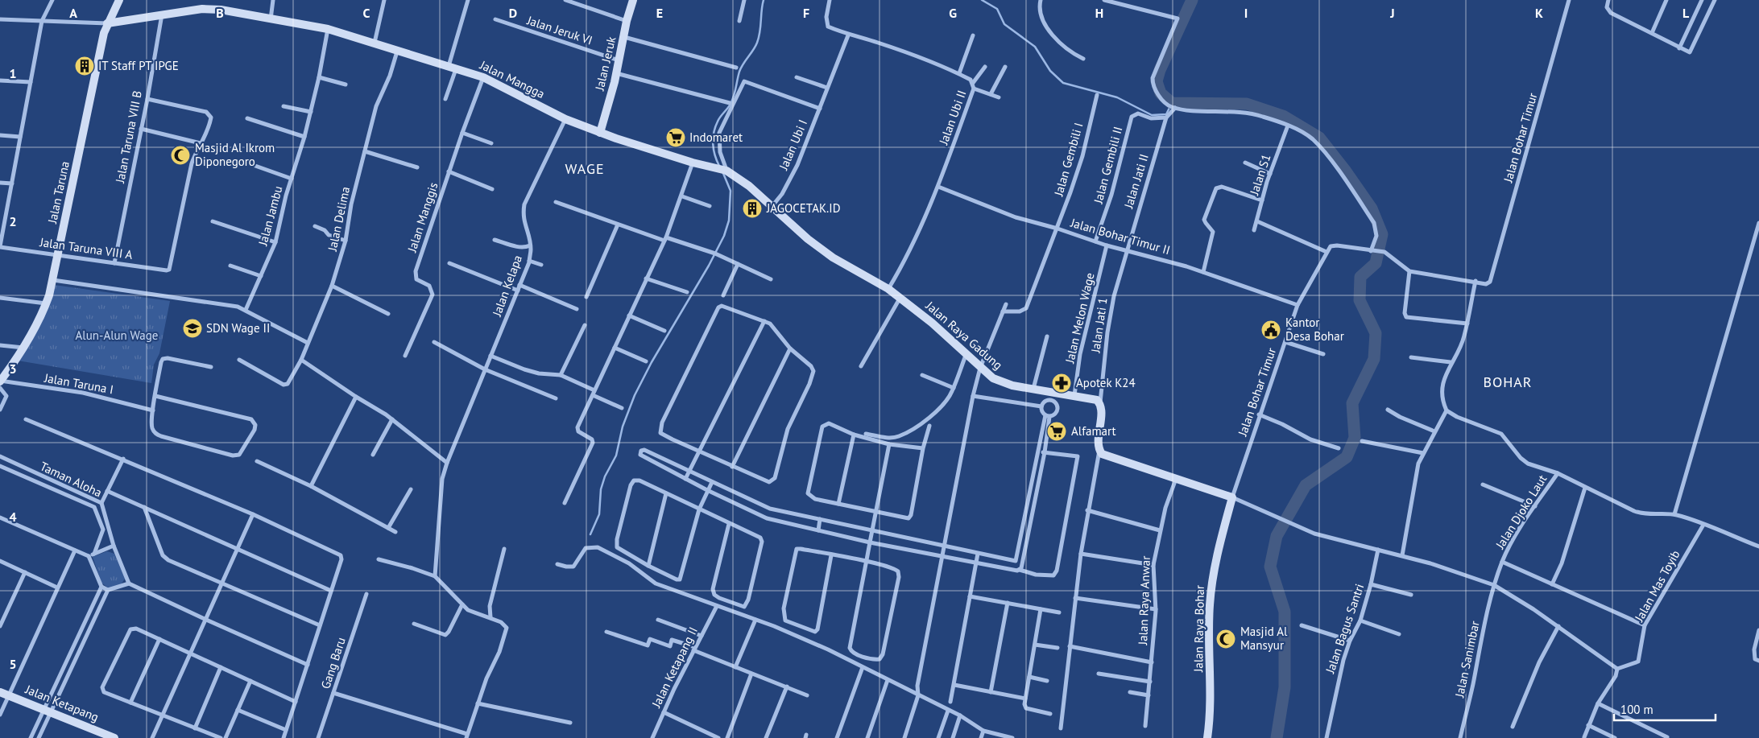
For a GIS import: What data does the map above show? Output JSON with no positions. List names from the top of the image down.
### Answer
{
  "streets": {
    "street": [
      "Jalan Jeruk VI",
      "Jalan Jeruk",
      "Jalan Mangga",
      "Jalan Ubi II",
      "Jalan Taruna VIII B",
      "Jalan Bohar Timur",
      "Jalan Ubi I",
      "Jalan Gembili I",
      "Jalan Gembili II",
      "Jalan S1",
      "Jalan Jati II",
      "Jalan Taruna",
      "Jalan Jambu",
      "Jalan Manggis",
      "Jalan Delima",
      "Jalan Bohar Timur II",
      "Jalan Taruna VIII A",
      "Jalan Kelapa",
      "Jalan Melon Wage",
      "Jalan Jati 1",
      "Jalan Raya Gadung",
      "Jalan Taruna I",
      "Taman Aloha",
      "Jalan Djoko Laut",
      "Jalan Mas Toyib",
      "Jalan Raya Anwar",
      "Jalan Raya Bohar",
      "Jalan Bagus Santri",
      "Jalan Sanimbar",
      "Gang Baru",
      "Jalan Ketapang II",
      "Jalan Ketapang"
    ]
  },
  "crossings": [
    ["Jalan Jeruk VI", "Jalan Jeruk"],
    ["Jalan Jeruk", "Jalan Mangga"],
    ["Jalan Mangga", "Jalan Jambu"],
    ["Jalan Mangga", "Jalan Manggis"],
    ["Jalan Mangga", "Jalan Delima"],
    ["Jalan Mangga", "Jalan Kelapa"],
    ["Jalan Mangga", "Jalan Raya Gadung"],
    ["Jalan Ubi II", "Jalan Bohar Timur II"],
    ["Jalan Ubi II", "Jalan Raya Gadung"],
    ["Jalan Taruna VIII B", "Jalan Taruna VIII A"],
    ["Jalan Bohar Timur", "Jalan Bohar Timur II"],
    ["Jalan Bohar Timur", "Jalan Raya Bohar"],
    ["Jalan Ubi I", "Jalan Raya Gadung"],
    ["Jalan Gembili I", "Jalan Bohar Timur II"],
    ["Jalan Gembili II", "Jalan Jati II"],
    ["Jalan Gembili II", "Jalan Bohar Timur II"],
    ["Jalan Jati II", "Jalan Bohar Timur II"],
    ["Jalan Jati II", "Jalan Jati 1"],
    ["Jalan Taruna", "Jalan Taruna VIII A"],
    ["Jalan Taruna", "Jalan Taruna I"],
    ["Jalan Bohar Timur II", "Jalan Melon Wage"],
    ["Jalan Bohar Timur II", "Jalan Jati 1"],
    ["Jalan Melon Wage", "Jalan Raya Gadung"],
    ["Jalan Jati 1", "Jalan Raya Gadung"],
    ["Jalan Djoko Laut", "Jalan Sanimbar"]
  ],
  "districts": ["WAGE", "BOHAR"],
  "parks": ["Alun-Alun Wage"],
  "places": {
    "building": ["IT Staff PT IPGE", "JAGOCETAK.ID"],
    "supermarket": ["Indomaret", "Alfamart"],
    "mosque": ["Masjid Al Ikrom Diponegoro", "Masjid Al Mansyur"],
    "school or university": ["SDN Wage II"],
    "public building": ["Kantor Desa Bohar"],
    "pharmacy": ["Apotek K24"]
  },
  "scale_bar": "100 m",
  "grid": {
    "columns": [
      "A",
      "B",
      "C",
      "D",
      "E",
      "F",
      "G",
      "H",
      "I",
      "J",
      "K",
      "L"
    ],
    "rows": [
      "1",
      "2",
      "3",
      "4",
      "5"
    ]
  }
}
